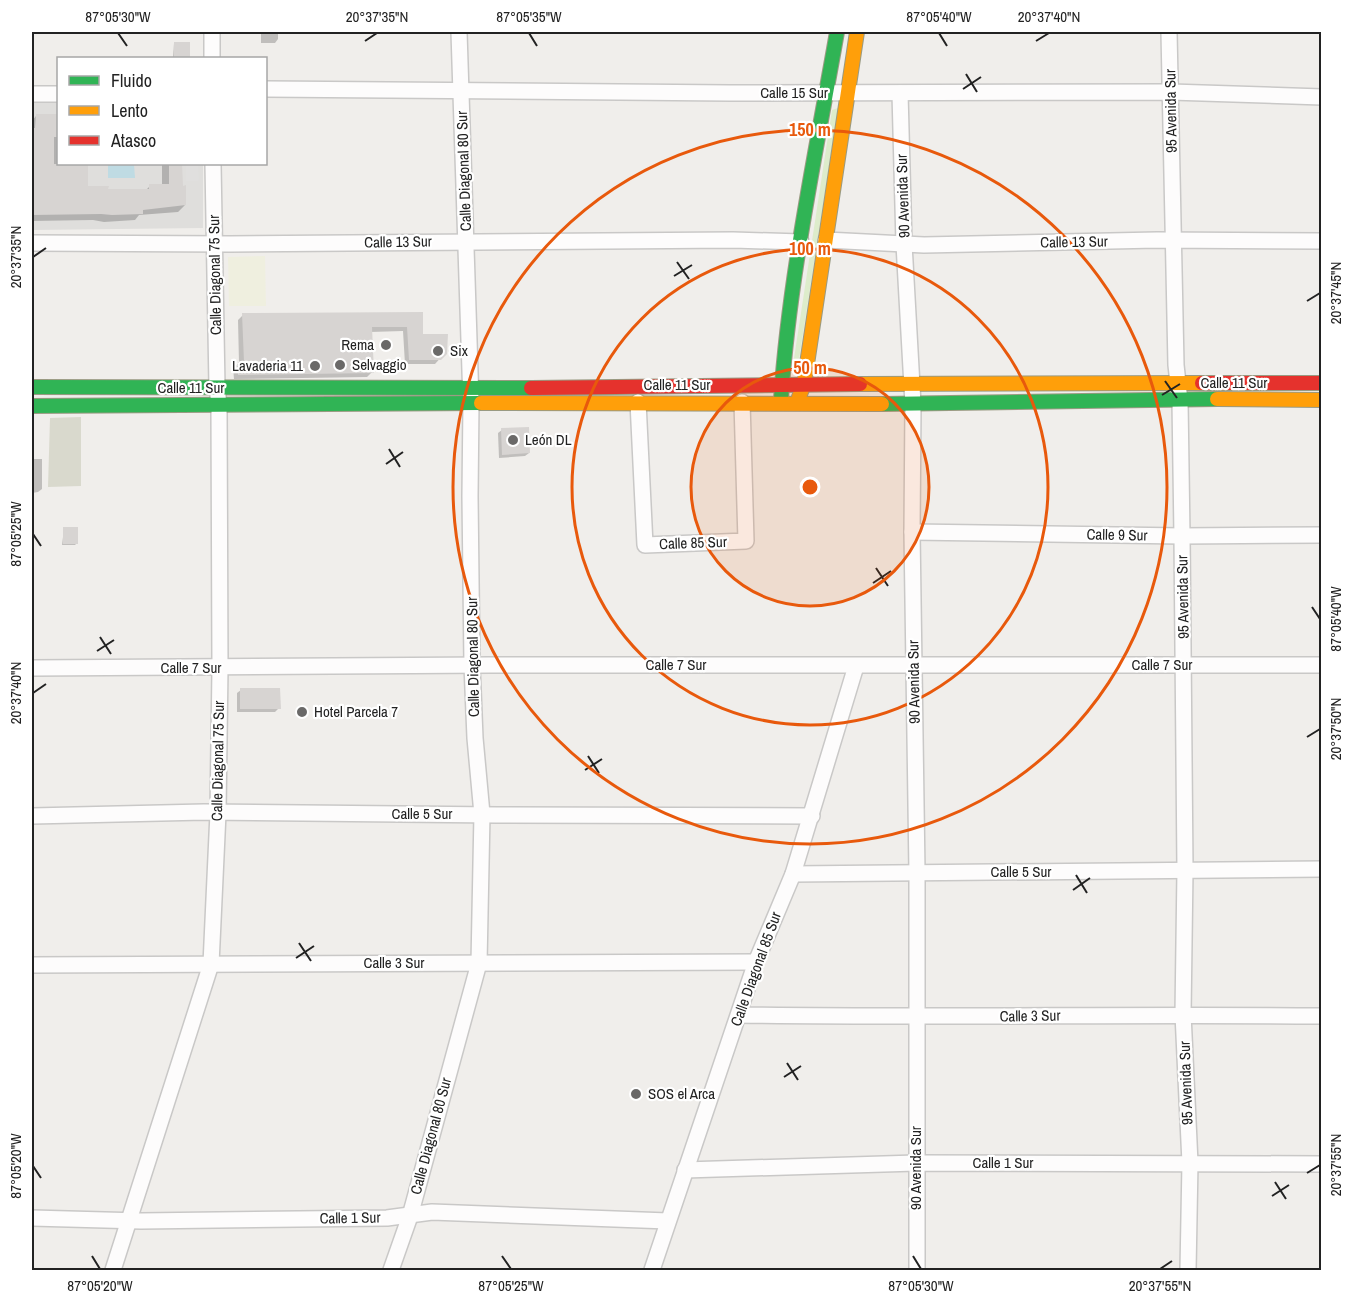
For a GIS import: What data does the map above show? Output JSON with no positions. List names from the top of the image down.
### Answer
{
  "streets": {
    "main road": ["Calle 11 Sur"],
    "street": [
      "Calle 15 Sur",
      "95 Avenida Sur",
      "Calle Diagonal 80 Sur",
      "90 Avenida Sur",
      "Calle 13 Sur",
      "Calle Diagonal 75 Sur",
      "Calle 9 Sur",
      "Calle 85 Sur",
      "Calle 7 Sur",
      "Calle 5 Sur",
      "Calle 3 Sur",
      "Calle Diagonal 85 Sur",
      "Calle 1 Sur"
    ]
  },
  "crossings": [
    ["Calle 15 Sur", "95 Avenida Sur"],
    ["Calle 15 Sur", "Calle Diagonal 80 Sur"],
    ["Calle 15 Sur", "90 Avenida Sur"],
    ["95 Avenida Sur", "Calle 13 Sur"],
    ["95 Avenida Sur", "Calle 11 Sur"],
    ["95 Avenida Sur", "Calle 9 Sur"],
    ["95 Avenida Sur", "Calle 7 Sur"],
    ["95 Avenida Sur", "Calle 5 Sur"],
    ["95 Avenida Sur", "Calle 3 Sur"],
    ["95 Avenida Sur", "Calle 1 Sur"],
    ["Calle Diagonal 80 Sur", "Calle 13 Sur"],
    ["Calle Diagonal 80 Sur", "Calle 11 Sur"],
    ["Calle Diagonal 80 Sur", "Calle 7 Sur"],
    ["Calle Diagonal 80 Sur", "Calle 5 Sur"],
    ["Calle Diagonal 80 Sur", "Calle 3 Sur"],
    ["Calle Diagonal 80 Sur", "Calle 1 Sur"],
    ["90 Avenida Sur", "Calle 13 Sur"],
    ["90 Avenida Sur", "Calle 11 Sur"],
    ["90 Avenida Sur", "Calle 9 Sur"],
    ["90 Avenida Sur", "Calle 7 Sur"],
    ["90 Avenida Sur", "Calle 5 Sur"],
    ["90 Avenida Sur", "Calle 3 Sur"],
    ["90 Avenida Sur", "Calle 1 Sur"],
    ["Calle 13 Sur", "Calle Diagonal 75 Sur"],
    ["Calle Diagonal 75 Sur", "Calle 11 Sur"],
    ["Calle Diagonal 75 Sur", "Calle 7 Sur"],
    ["Calle Diagonal 75 Sur", "Calle 5 Sur"],
    ["Calle Diagonal 75 Sur", "Calle 3 Sur"],
    ["Calle Diagonal 75 Sur", "Calle 1 Sur"],
    ["Calle 11 Sur", "Calle 85 Sur"],
    ["Calle 7 Sur", "Calle Diagonal 85 Sur"],
    ["Calle 5 Sur", "Calle Diagonal 85 Sur"],
    ["Calle 3 Sur", "Calle Diagonal 85 Sur"],
    ["Calle Diagonal 85 Sur", "Calle 1 Sur"]
  ],
  "places": [
    "Rema",
    "Six",
    "Selvaggio",
    "Lavaderia 11",
    "León DL",
    "Hotel Parcela 7",
    "SOS el Arca"
  ],
  "legend": ["Fluido", "Lento", "Atasco"],
  "coordinates": [
    "87°05'30\"W",
    "20°37'35\"N",
    "87°05'35\"W",
    "87°05'40\"W",
    "20°37'40\"N",
    "20°37'45\"N",
    "87°05'25\"W",
    "20°37'50\"N",
    "20°37'55\"N",
    "87°05'20\"W"
  ],
  "rings": ["150 m", "100 m", "50 m"]
}
